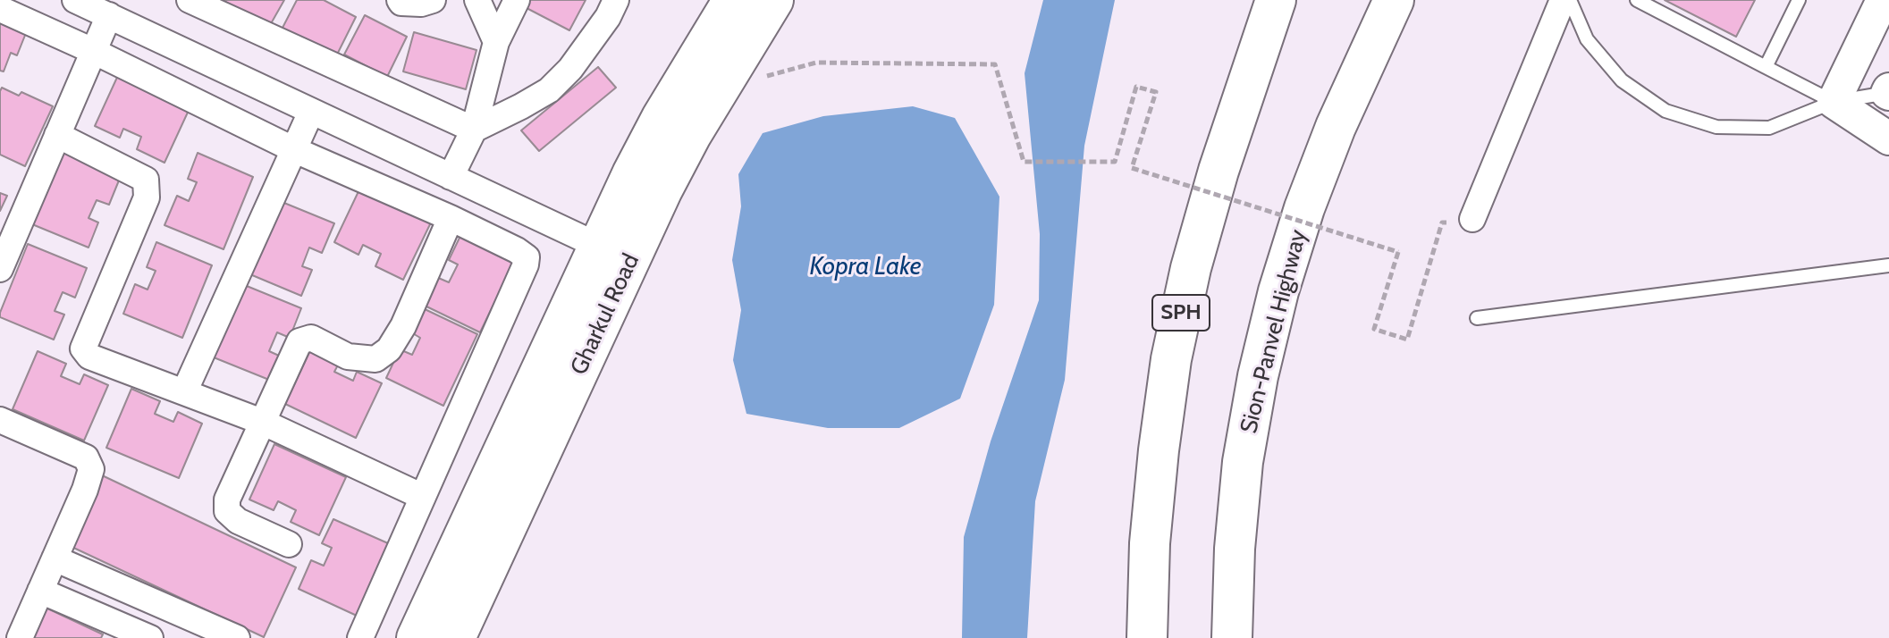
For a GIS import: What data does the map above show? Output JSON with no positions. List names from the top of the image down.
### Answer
{
  "streets": {
    "main road": ["SPH", "Gharkul Road", "Sion-Panvel Highway"]
  },
  "water": ["Kopra Lake"]
}
